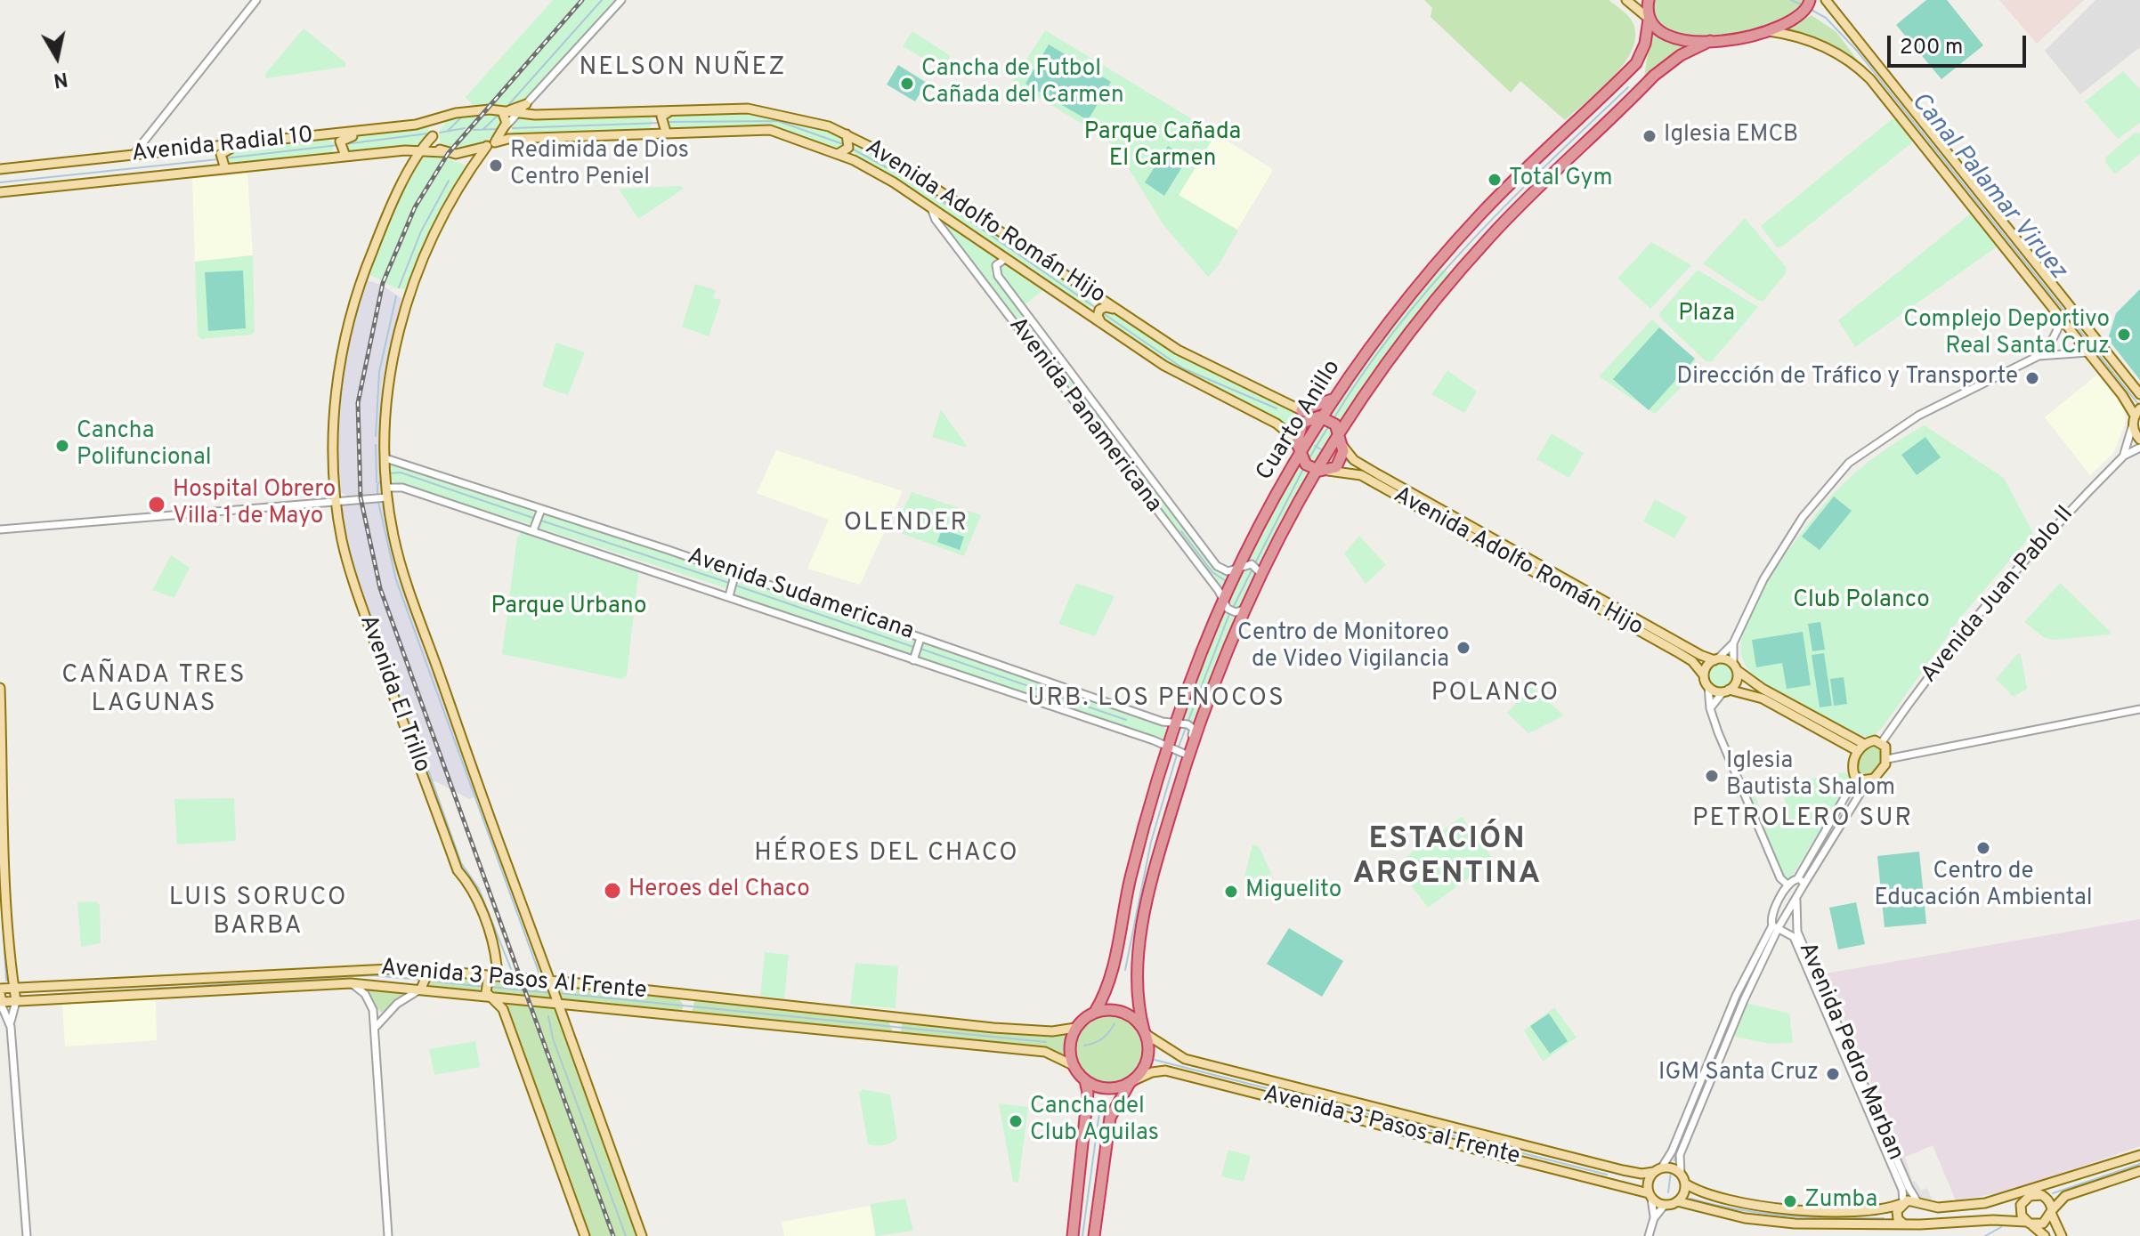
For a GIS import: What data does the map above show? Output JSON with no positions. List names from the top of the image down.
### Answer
{
  "streets": {
    "highway": ["Cuarto Anillo"],
    "main road": [
      "Avenida Radial 10",
      "Avenida Adolfo Román Hijo",
      "Avenida El Trillo",
      "Avenida 3 Pasos Al Frente",
      "Avenida 3 Pasos al Frente"
    ],
    "street": [
      "Avenida Panamericana",
      "Avenida Sudamericana",
      "Avenida Juan Pablo II",
      "Avenida Pedro Marban"
    ]
  },
  "crossings": [
    ["Avenida Radial 10", "Avenida Adolfo Román Hijo"],
    ["Avenida Radial 10", "Avenida El Trillo"],
    ["Avenida Adolfo Román Hijo", "Avenida Panamericana"],
    ["Avenida Adolfo Román Hijo", "Cuarto Anillo"],
    ["Avenida Adolfo Román Hijo", "Avenida El Trillo"],
    ["Avenida Panamericana", "Cuarto Anillo"],
    ["Cuarto Anillo", "Avenida Sudamericana"],
    ["Cuarto Anillo", "Avenida 3 Pasos Al Frente"],
    ["Cuarto Anillo", "Avenida 3 Pasos al Frente"],
    ["Avenida Sudamericana", "Avenida El Trillo"],
    ["Avenida El Trillo", "Avenida 3 Pasos Al Frente"],
    ["Avenida 3 Pasos Al Frente", "Avenida 3 Pasos al Frente"]
  ],
  "districts": [
    "NELSON NUÑEZ",
    "OLENDER",
    "CAÑADA TRES LAGUNAS",
    "POLANCO",
    "URB. LOS PENOCOS",
    "PETROLERO SUR",
    "ESTACIÓN ARGENTINA",
    "HÉROES DEL CHACO",
    "LUIS SORUCO BARBA"
  ],
  "water": ["Canal Palamar Viruez"],
  "parks": [
    "Parque Cañada El Carmen",
    "Plaza",
    "Club Polanco",
    "Parque Urbano"
  ],
  "places": [
    "Cancha de Futbol Cañada del Carmen",
    "Iglesia EMCB",
    "Redimida de Dios Centro Peniel",
    "Total Gym",
    "Complejo Deportivo Real Santa Cruz",
    "Dirección de Tráfico y Transporte",
    "Cancha Polifuncional",
    "Hospital Obrero Villa 1 de Mayo",
    "Centro de Monitoreo de Video Vigilancia",
    "Iglesia Bautista Shalom",
    "Centro de Educación Ambiental",
    "Heroes del Chaco",
    "Miguelito",
    "IGM Santa Cruz",
    "Cancha del Club Aguilas",
    "Zumba"
  ],
  "scale_bar": "200 m",
  "north": "bottom"
}
